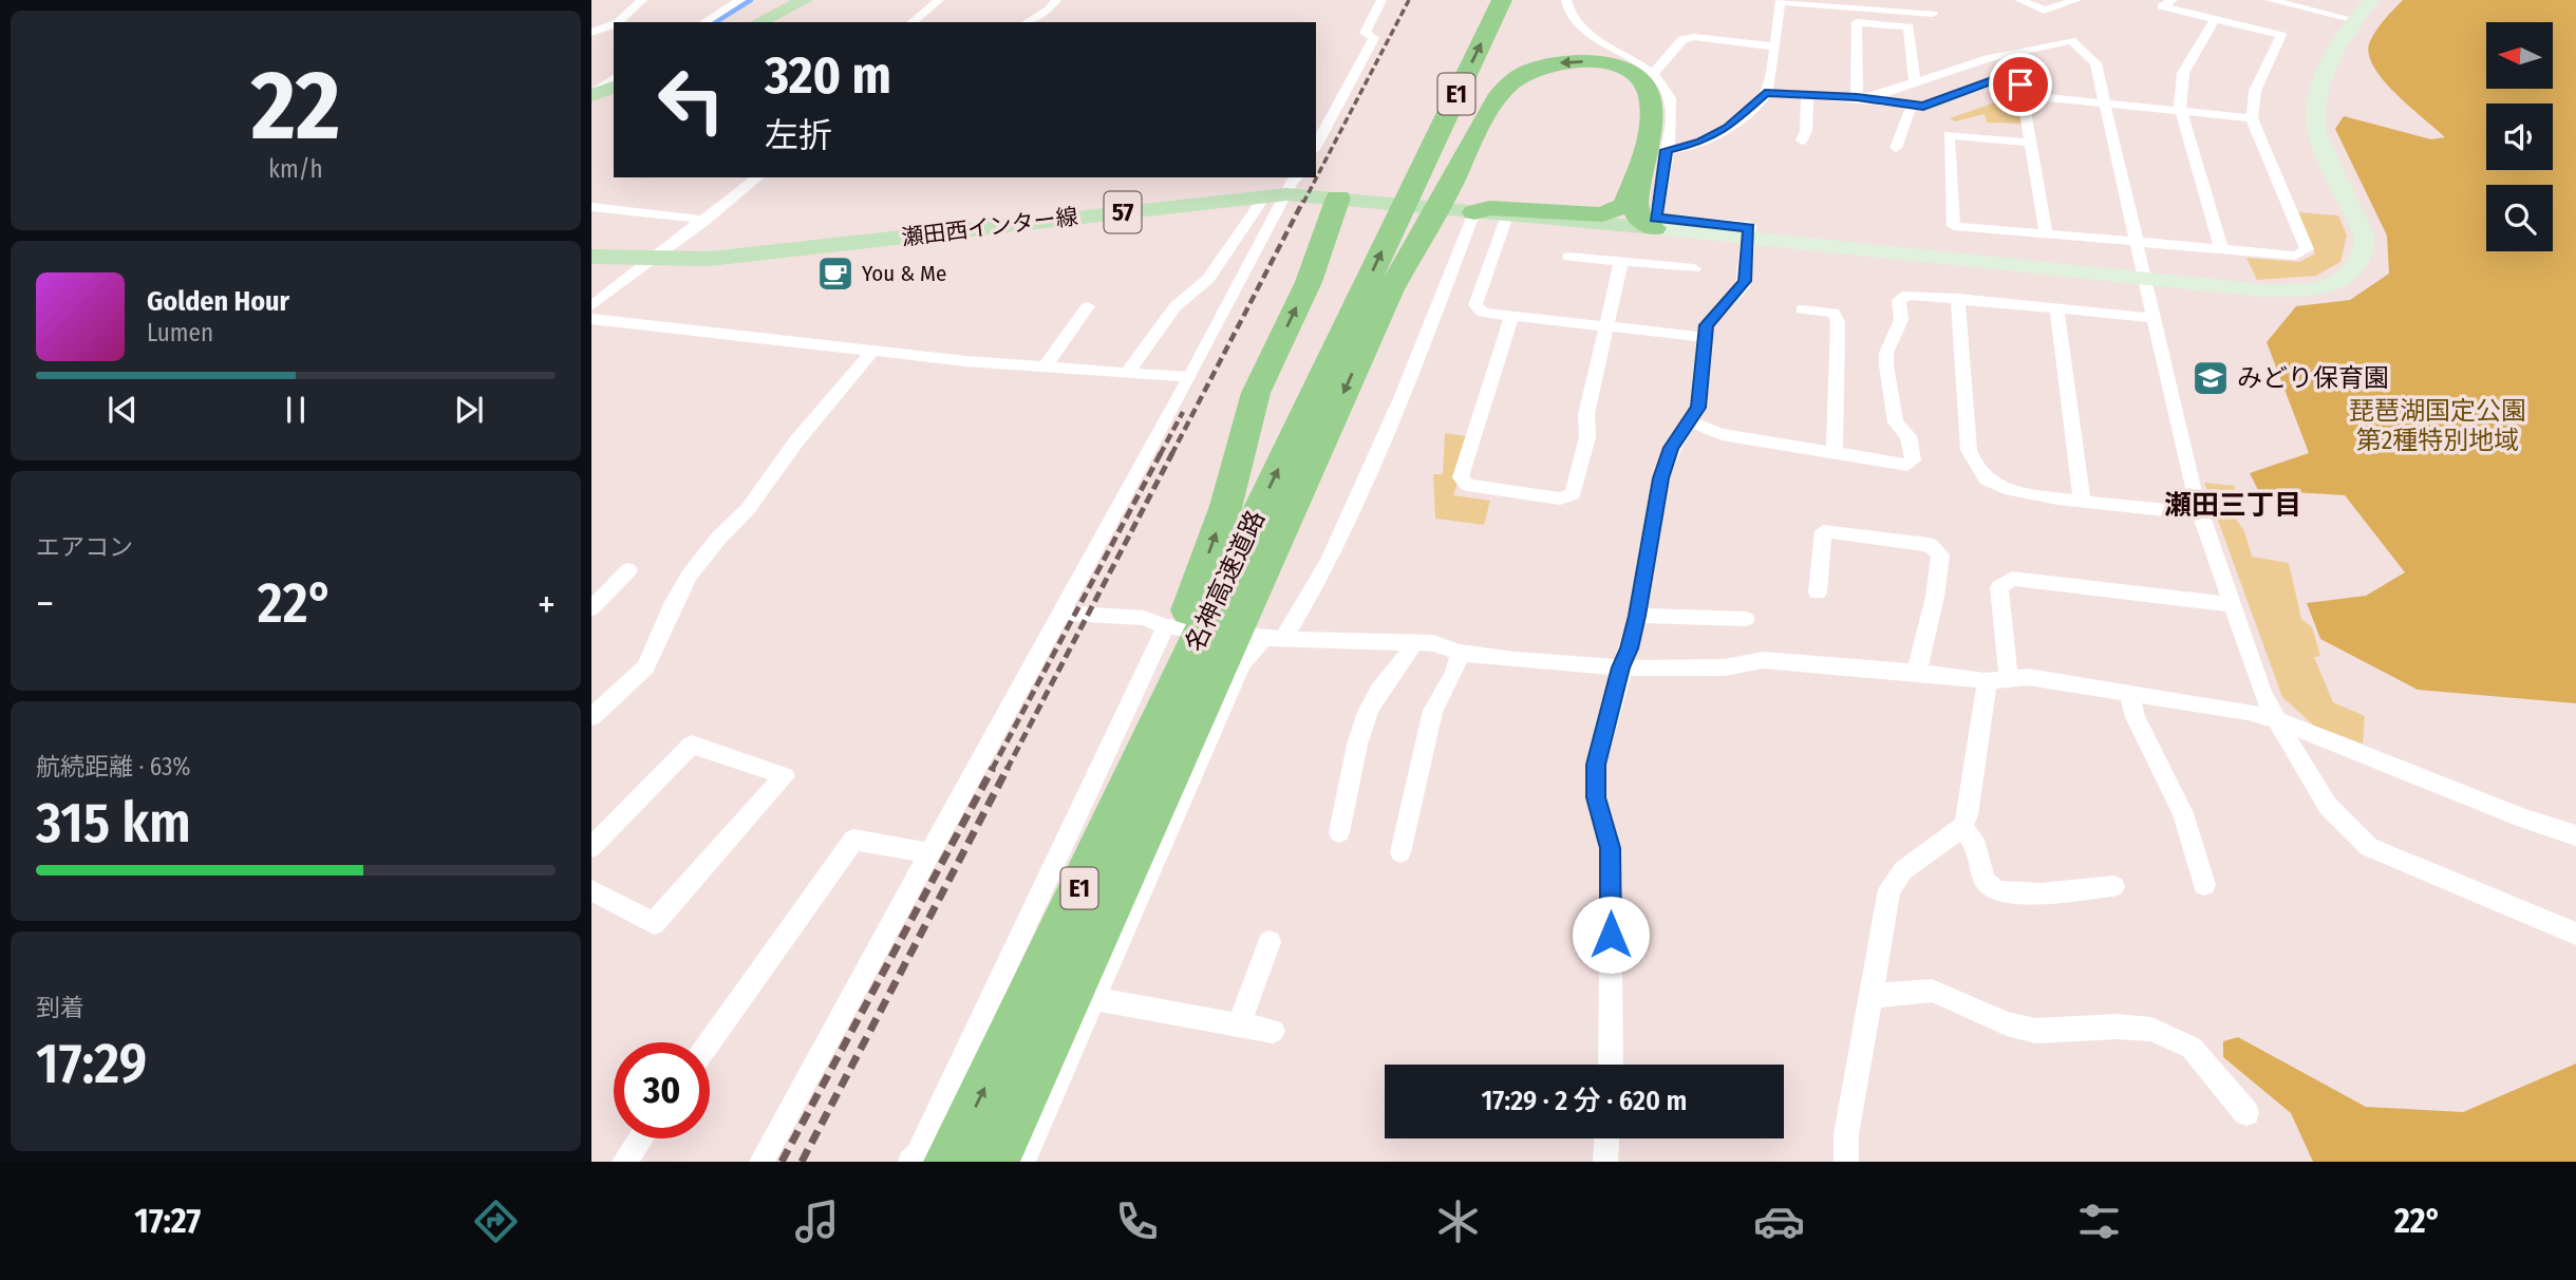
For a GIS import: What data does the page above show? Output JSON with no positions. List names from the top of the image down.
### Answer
{
  "streets": {
    "highway": ["E1", "名神高速道路"],
    "main road": ["57", "瀬田西インター線"]
  },
  "districts": ["瀬田三丁目"],
  "parks": ["琵琶湖国定公園 第2種特別地域"],
  "places": {
    "cafe": ["You & Me"],
    "school or university": ["みどり保育園"]
  },
  "north": "left",
  "page": {
    "tile": [
      ["22", "km/h"],
      "エアコン",
      ["航続距離 · 63%", "315 km"],
      ["到着", "17:29"]
    ],
    "turn": ["320 m", "左折"],
    "song": ["Golden Hour", "Lumen"],
    "heat": ["−", "22°", "+"],
    "limit": "30",
    "trip": "17:29 · 2 分 · 620 m",
    "tabs": ["17:27", "22°"]
  }
}
